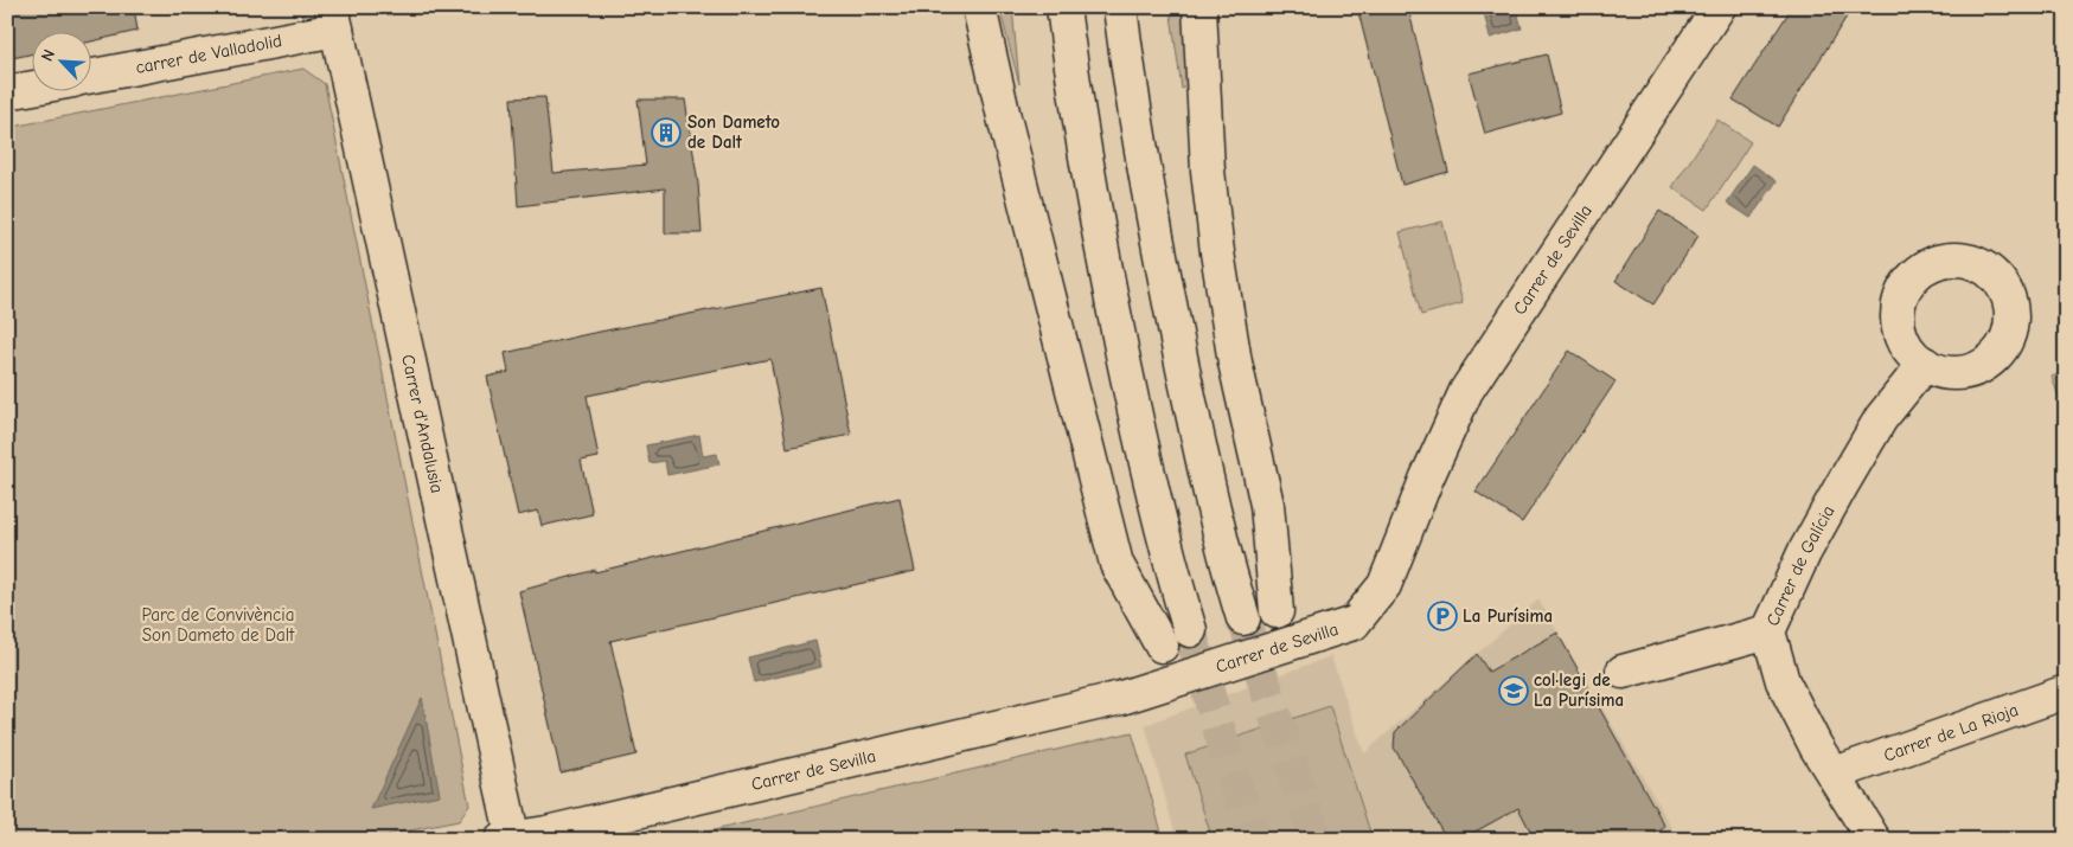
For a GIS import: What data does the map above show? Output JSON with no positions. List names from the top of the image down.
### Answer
{
  "streets": {
    "main road": [
      "carrer de Valladolid",
      "Carrer de Sevilla",
      "Carrer d'Andalusia",
      "Carrer de Galícia",
      "Carrer de La Rioja"
    ]
  },
  "crossings": [
    ["carrer de Valladolid", "Carrer d'Andalusia"],
    ["Carrer de Sevilla", "Carrer d'Andalusia"],
    ["Carrer de Galícia", "Carrer de La Rioja"]
  ],
  "parks": ["Parc de Convivència Son Dameto de Dalt"],
  "places": {
    "building": ["Son Dameto de Dalt"],
    "parking": ["La Purísima"],
    "school or university": ["col·legi de La Purísima"]
  },
  "north": "top left"
}
